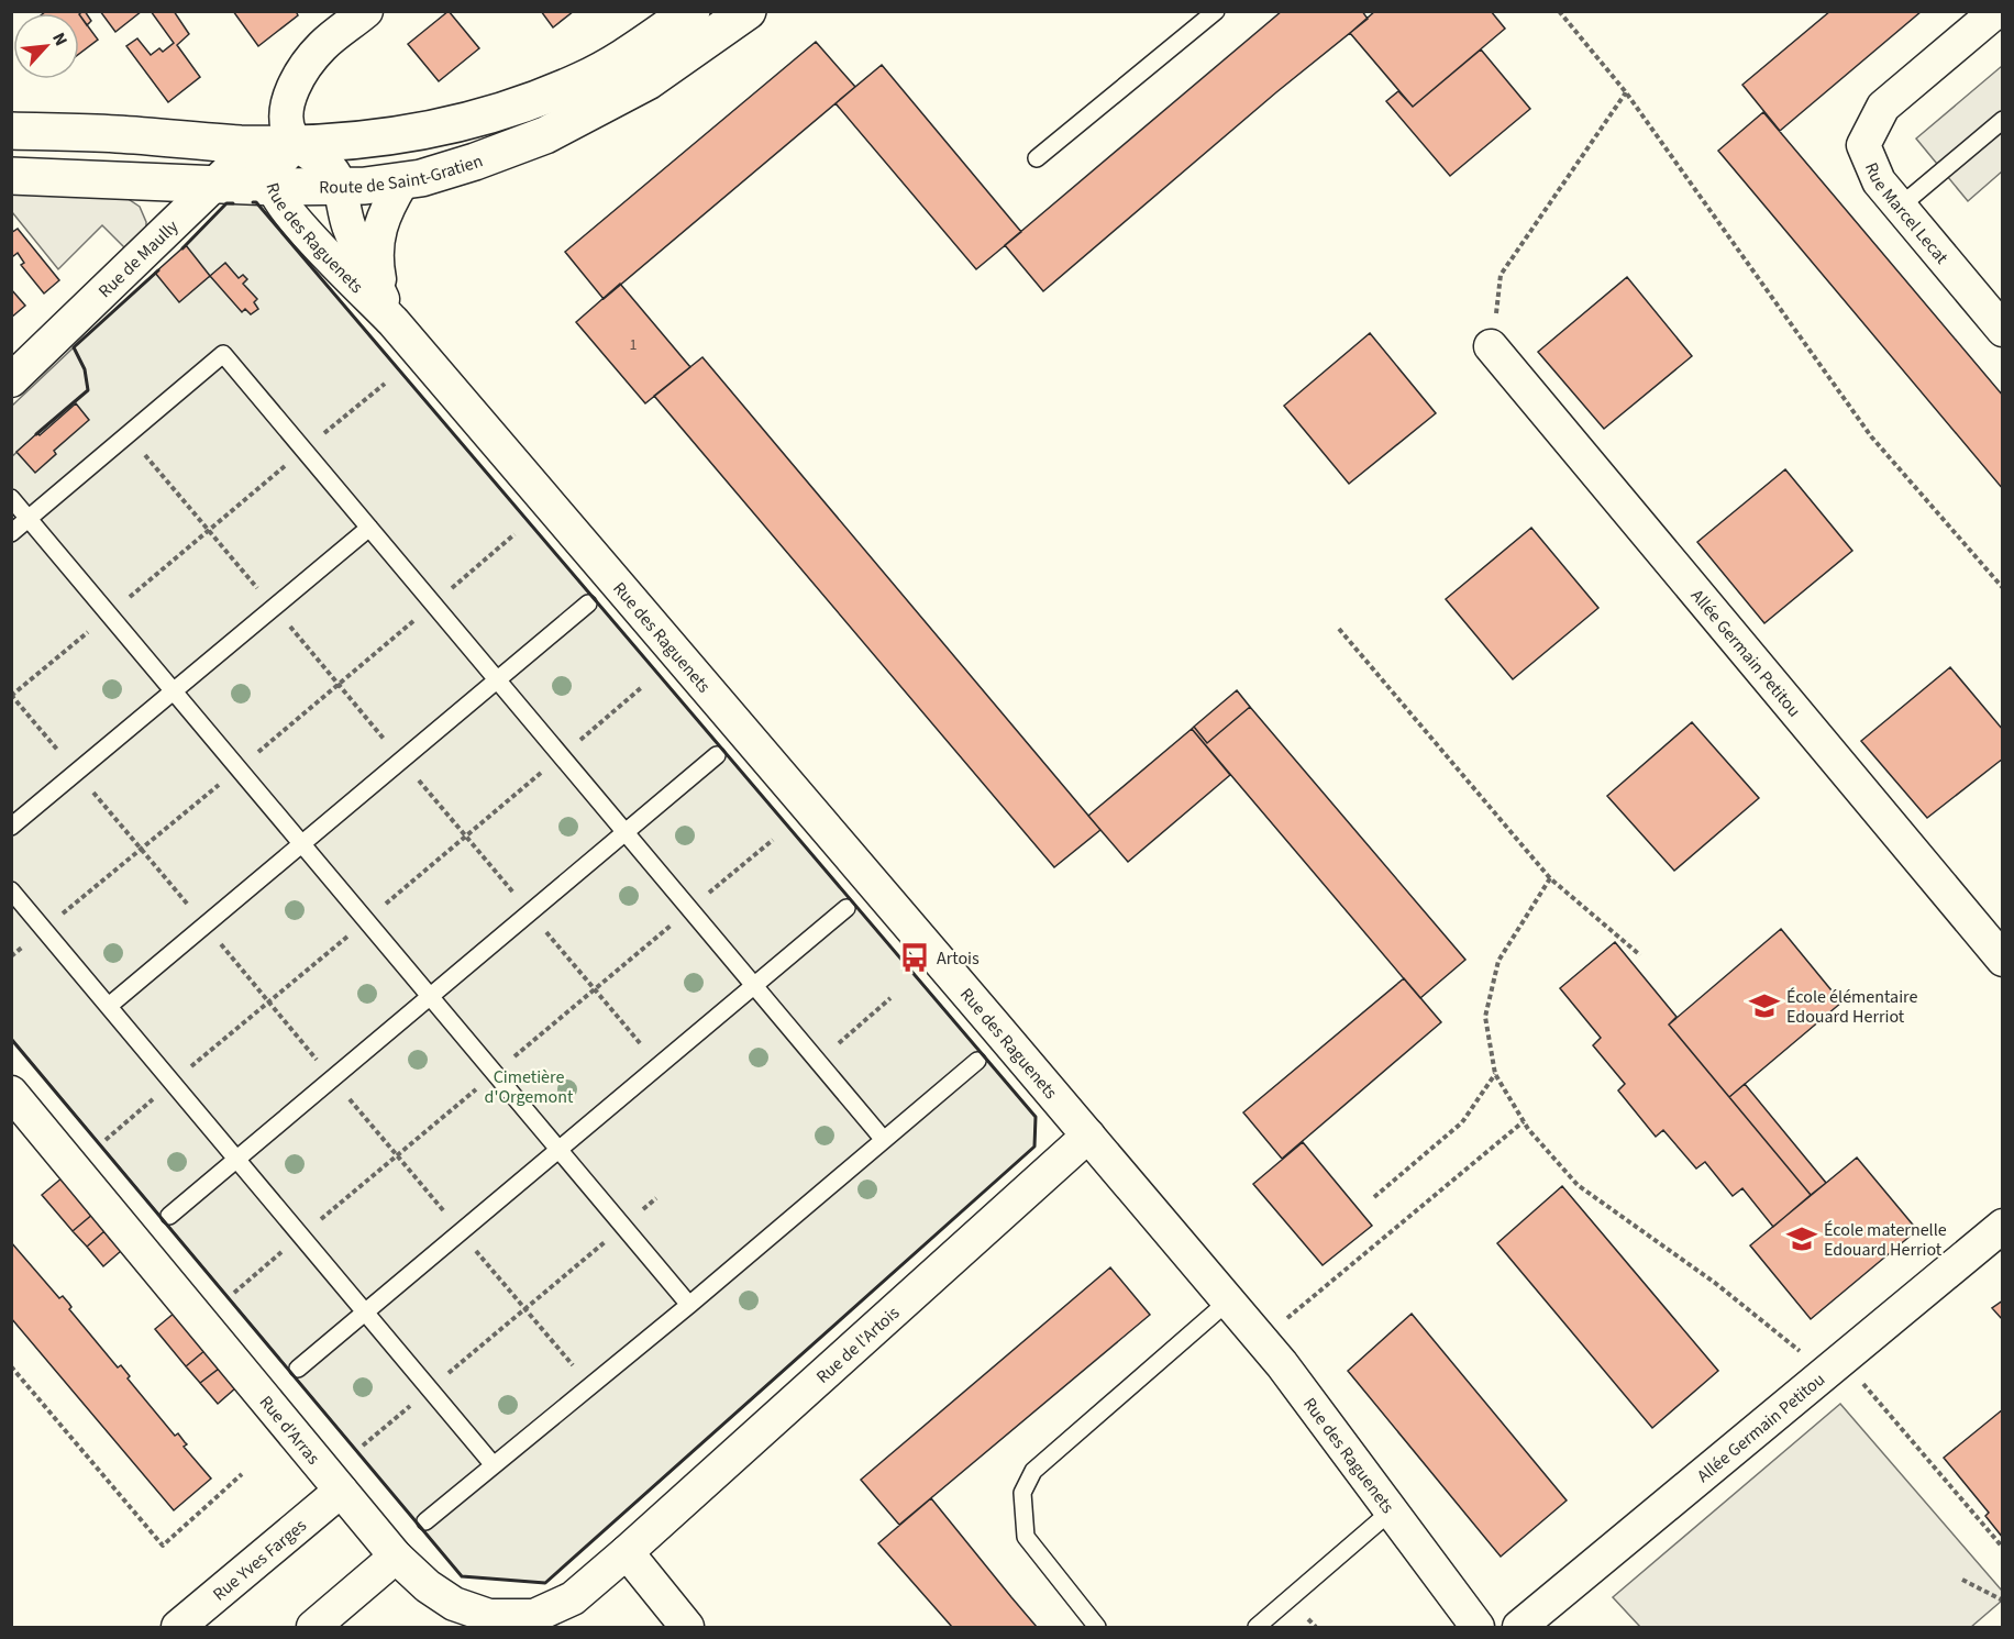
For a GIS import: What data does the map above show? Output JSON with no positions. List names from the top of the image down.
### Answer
{
  "streets": {
    "main road": ["Route de Saint-Gratien"],
    "street": [
      "Rue Marcel Lecat",
      "Rue des Raguenets",
      "Rue de Maully",
      "Allée Germain Petitou",
      "Rue de l'Artois",
      "Rue d'Arras",
      "Rue Yves Farges"
    ]
  },
  "crossings": [
    ["Route de Saint-Gratien", "Rue des Raguenets"],
    ["Route de Saint-Gratien", "Rue de Maully"],
    ["Rue des Raguenets", "Rue de Maully"],
    ["Rue des Raguenets", "Rue de l'Artois"],
    ["Rue de l'Artois", "Rue d'Arras"],
    ["Rue d'Arras", "Rue Yves Farges"]
  ],
  "parks": ["Cimetière d'Orgemont"],
  "places": {
    "bus stop": ["Artois"],
    "school or university": ["École élémentaire Edouard Herriot", "École maternelle Edouard Herriot"]
  },
  "house_numbers": ["1"],
  "north": "top right"
}
